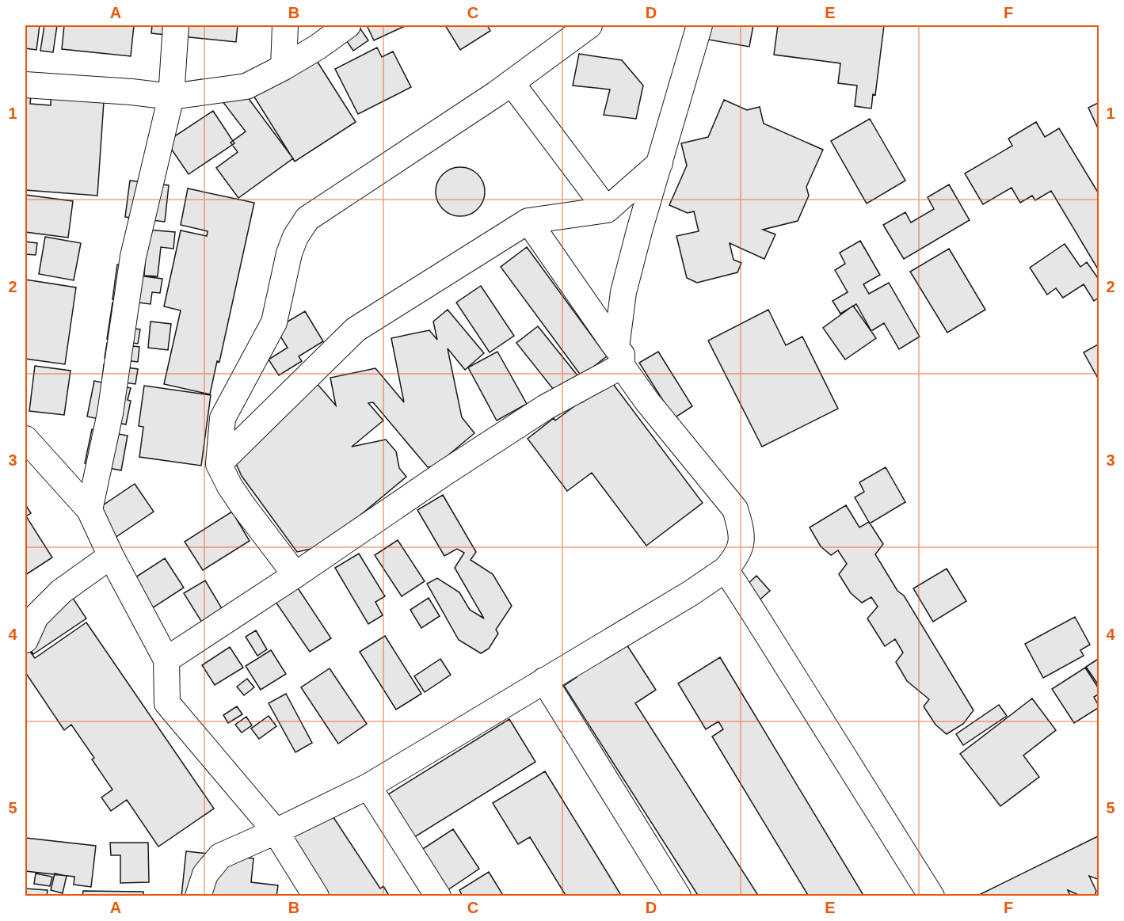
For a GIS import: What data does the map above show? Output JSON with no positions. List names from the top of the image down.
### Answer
{
  "grid": {
    "columns": [
      "A",
      "B",
      "C",
      "D",
      "E",
      "F"
    ],
    "rows": [
      "1",
      "2",
      "3",
      "4",
      "5"
    ]
  }
}
